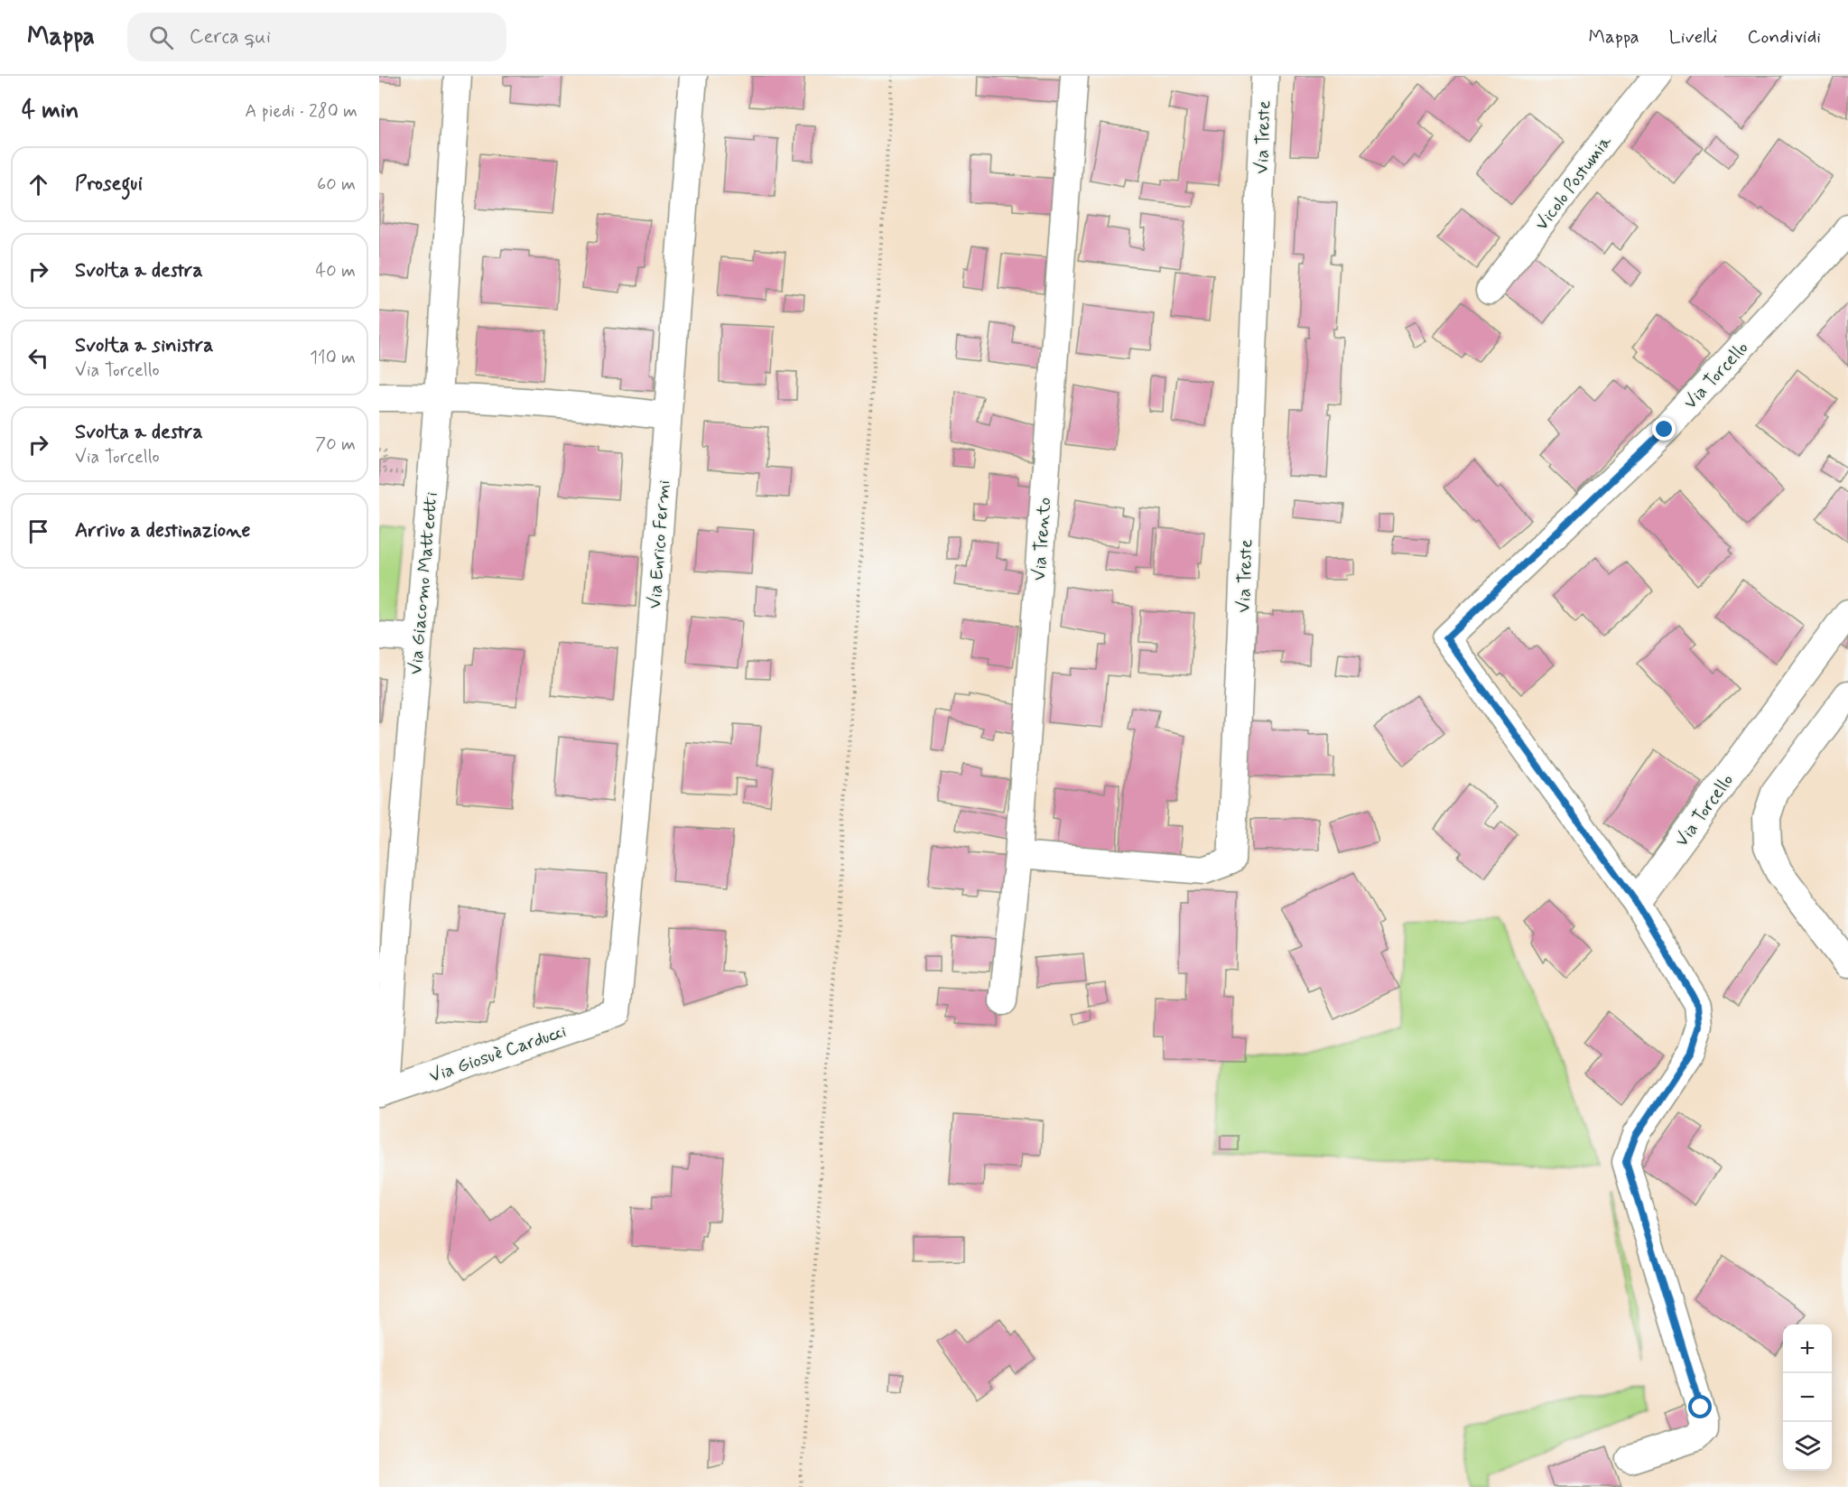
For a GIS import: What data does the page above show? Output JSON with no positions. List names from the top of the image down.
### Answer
{
  "streets": {
    "street": [
      "Via Treste",
      "Vicolo Postumia",
      "Via Torcello",
      "Via Trento",
      "Via Enrico Fermi",
      "Via Giacomo Matteotti",
      "Via Giosuè Carducci"
    ]
  },
  "crossings": [
    ["Via Treste", "Via Trento"],
    ["Via Enrico Fermi", "Via Giosuè Carducci"],
    ["Via Giacomo Matteotti", "Via Giosuè Carducci"]
  ],
  "page": {
    "header": "Mappa",
    "search": "Cerca qui",
    "nav": ["Mappa", "Livelli", "Condividi"],
    "heading": ["4 min", "A piedi · 280 m"],
    "list": [
      ["Prosegui", "60 m"],
      ["Svolta a destra", "40 m"],
      ["Svolta a sinistra", "Via Torcello", "110 m"],
      ["Svolta a destra", "Via Torcello", "70 m"],
      "Arrivo a destinazione"
    ],
    "map_buttons": ["+", "−"]
  }
}
